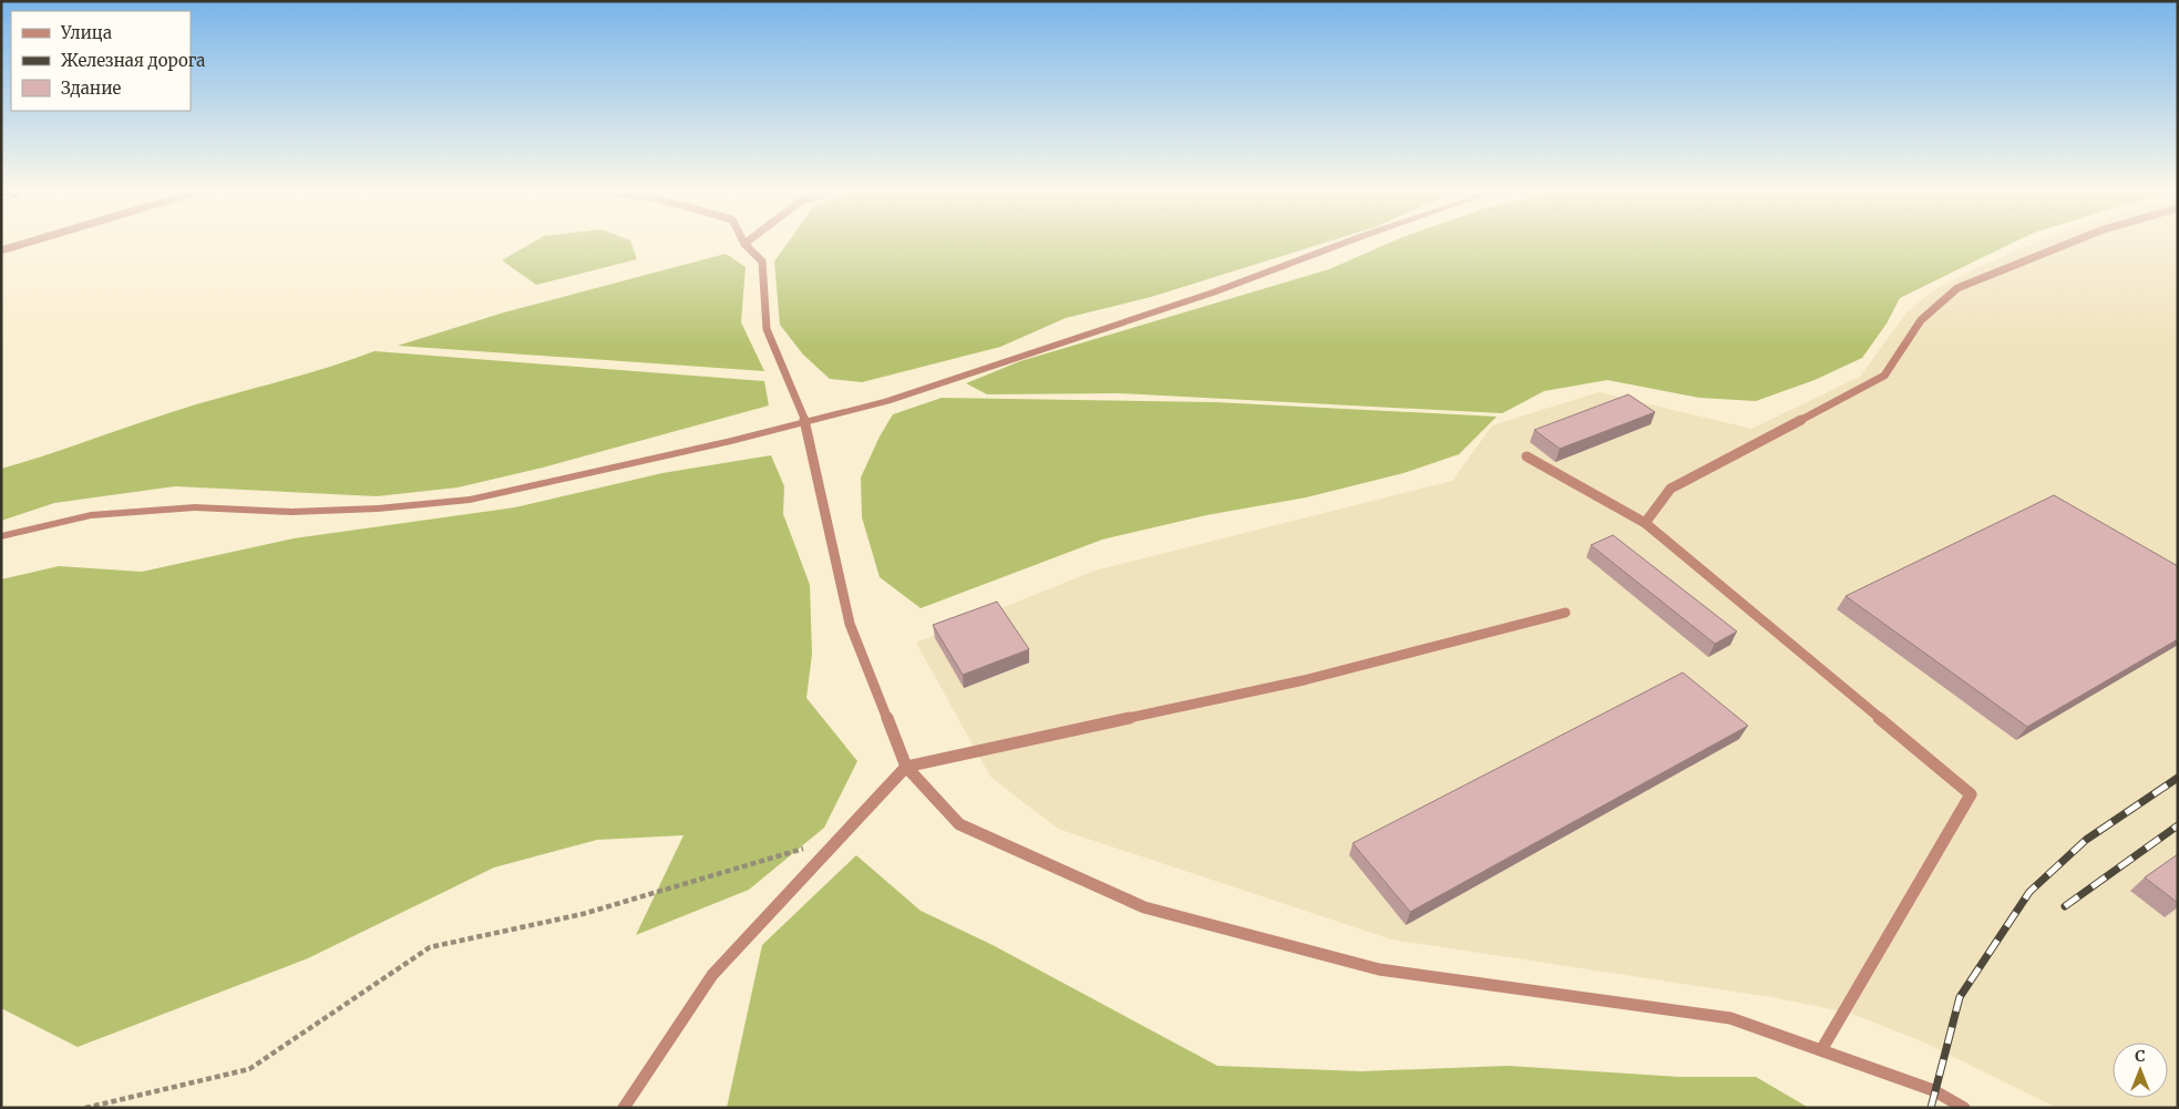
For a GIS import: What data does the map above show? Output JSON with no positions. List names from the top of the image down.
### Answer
{
  "legend": ["Улица", "Железная дорога", "Здание"],
  "north": "top"
}
